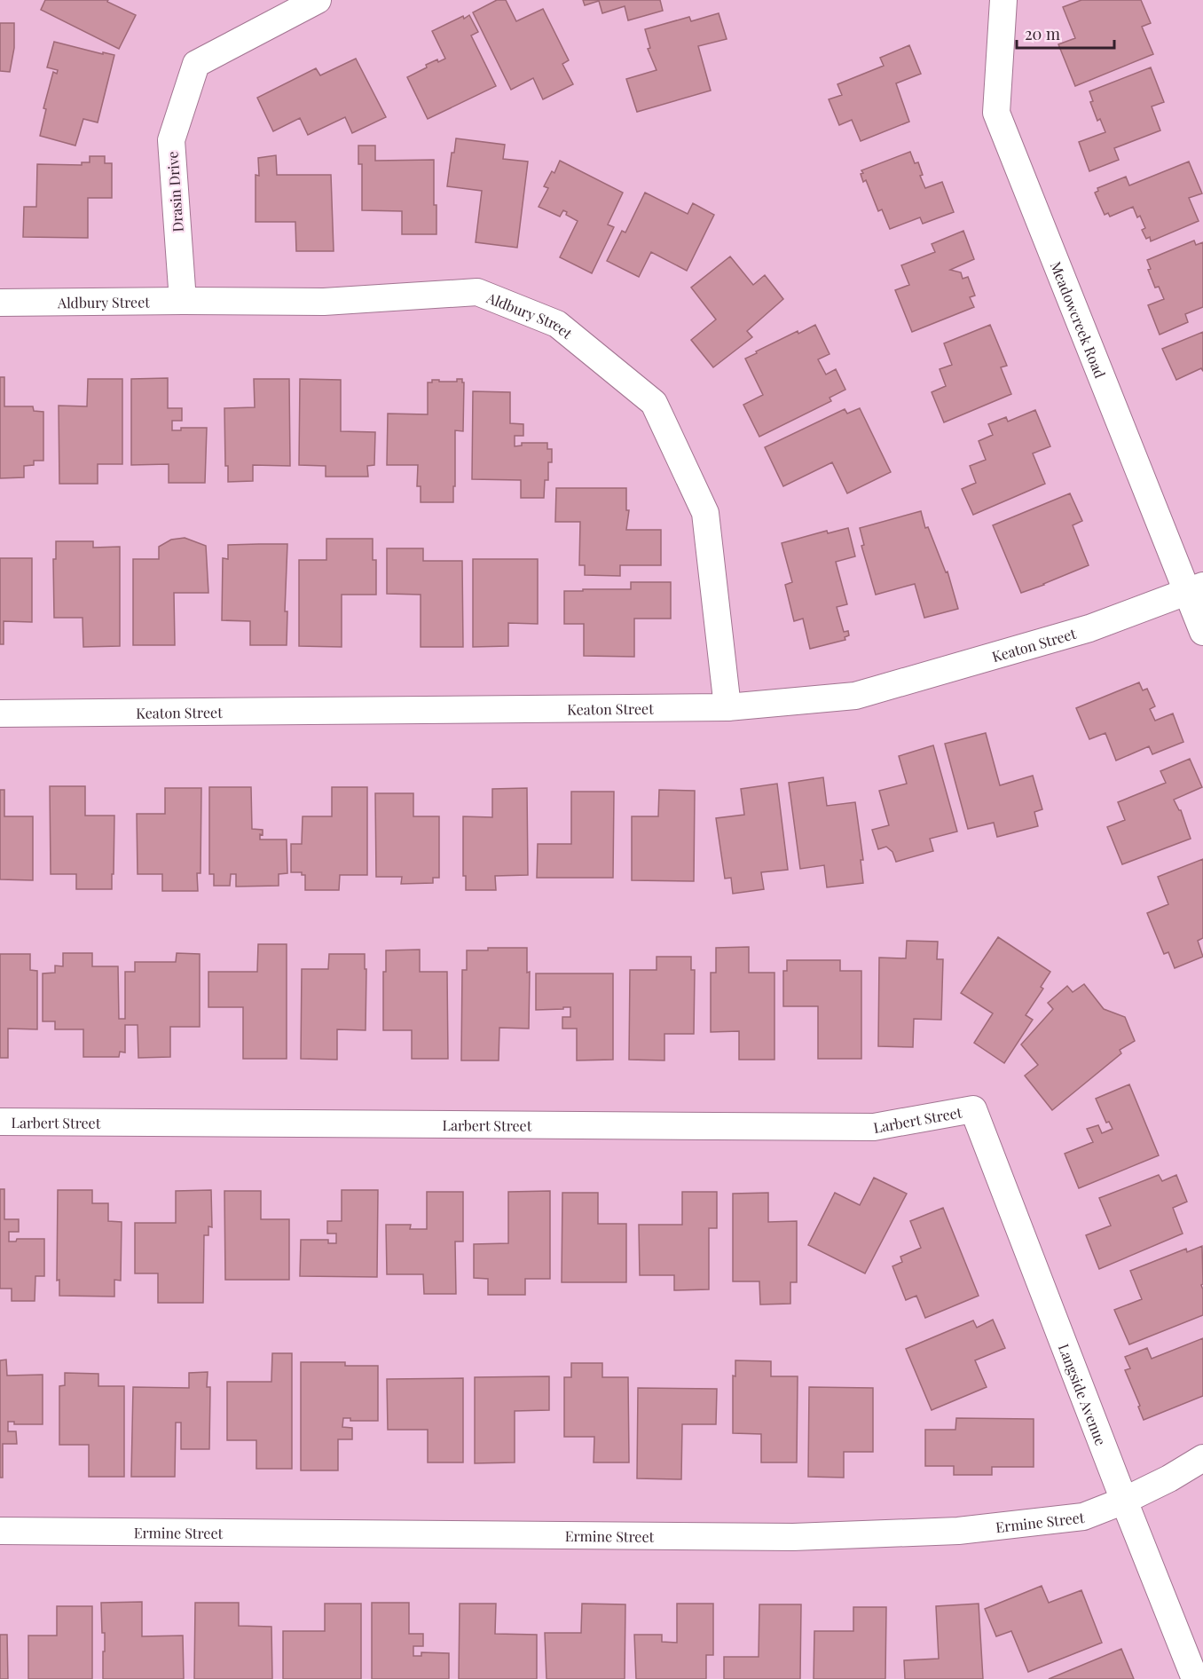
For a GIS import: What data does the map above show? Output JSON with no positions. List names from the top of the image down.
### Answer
{
  "streets": {
    "street": [
      "Drasin Drive",
      "Aldbury Street",
      "Meadowcreek Road",
      "Keaton Street",
      "Larbert Street",
      "Langside Avenue",
      "Ermine Street"
    ]
  },
  "crossings": [
    ["Drasin Drive", "Aldbury Street"],
    ["Aldbury Street", "Keaton Street"],
    ["Meadowcreek Road", "Keaton Street"],
    ["Larbert Street", "Langside Avenue"],
    ["Langside Avenue", "Ermine Street"]
  ],
  "scale_bar": "20 m"
}
